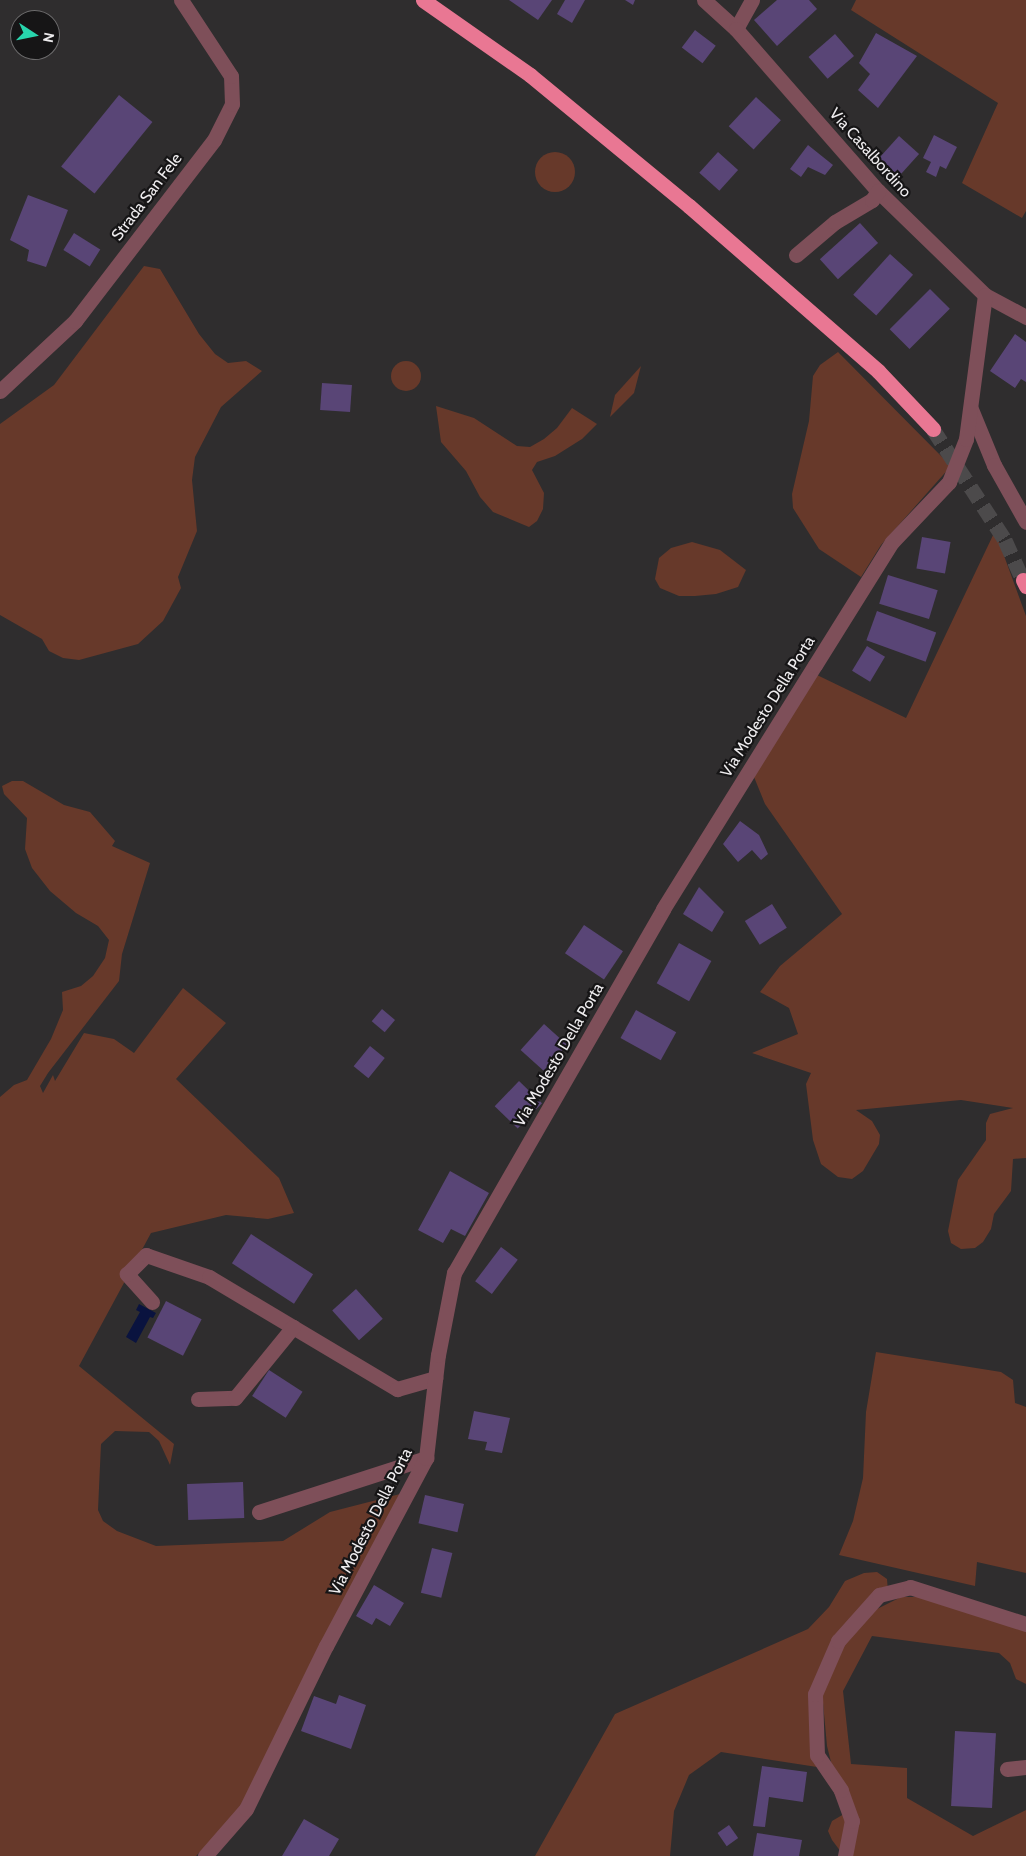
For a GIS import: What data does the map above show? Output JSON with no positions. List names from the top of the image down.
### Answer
{
  "streets": {
    "street": ["Via Casalbordino", "Strada San Fele", "Via Modesto Della Porta"]
  },
  "crossings": [
    ["Via Casalbordino", "Via Modesto Della Porta"]
  ],
  "north": "right"
}
